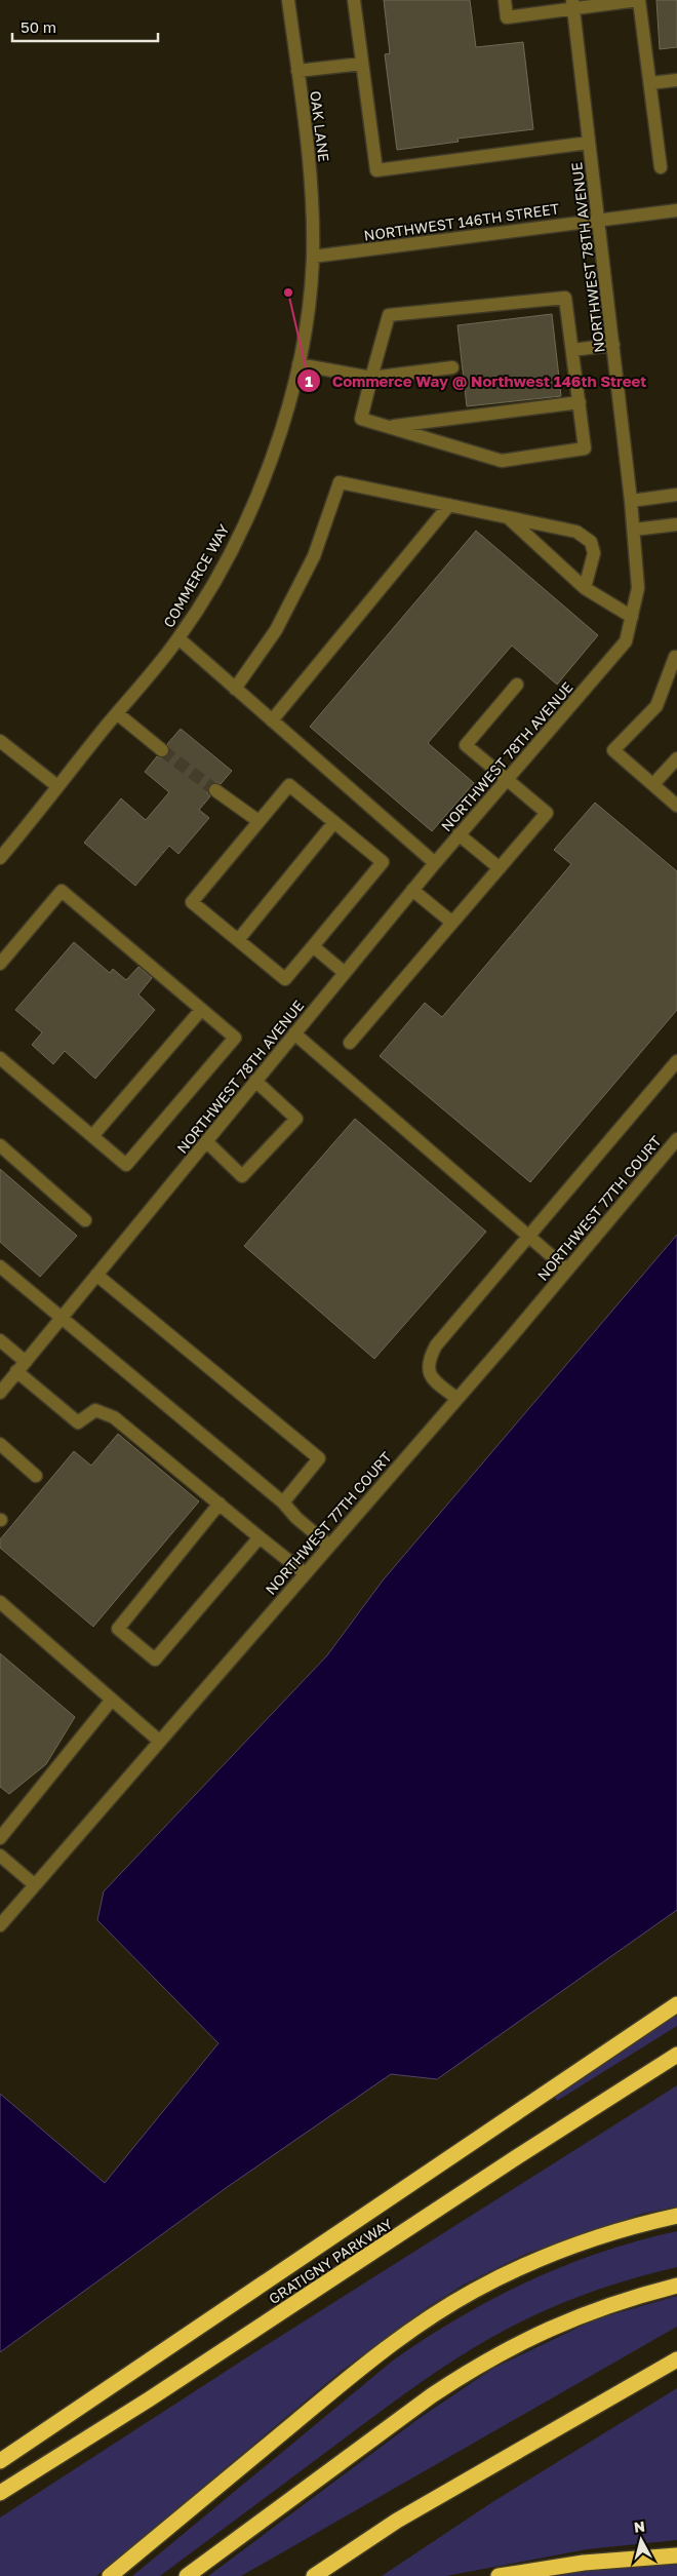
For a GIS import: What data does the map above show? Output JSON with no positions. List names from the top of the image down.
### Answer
{
  "streets": {
    "highway": ["GRATIGNY PARKWAY"],
    "street": [
      "OAK LANE",
      "NORTHWEST 146TH STREET",
      "NORTHWEST 78TH AVENUE",
      "COMMERCE WAY",
      "NORTHWEST 77TH COURT"
    ]
  },
  "crossings": [
    ["OAK LANE", "NORTHWEST 146TH STREET"],
    ["OAK LANE", "COMMERCE WAY"],
    ["NORTHWEST 146TH STREET", "NORTHWEST 78TH AVENUE"],
    ["NORTHWEST 146TH STREET", "COMMERCE WAY"]
  ],
  "places": ["Commerce Way @ Northwest 146th Street"],
  "scale_bar": "50 m",
  "north": "top"
}
